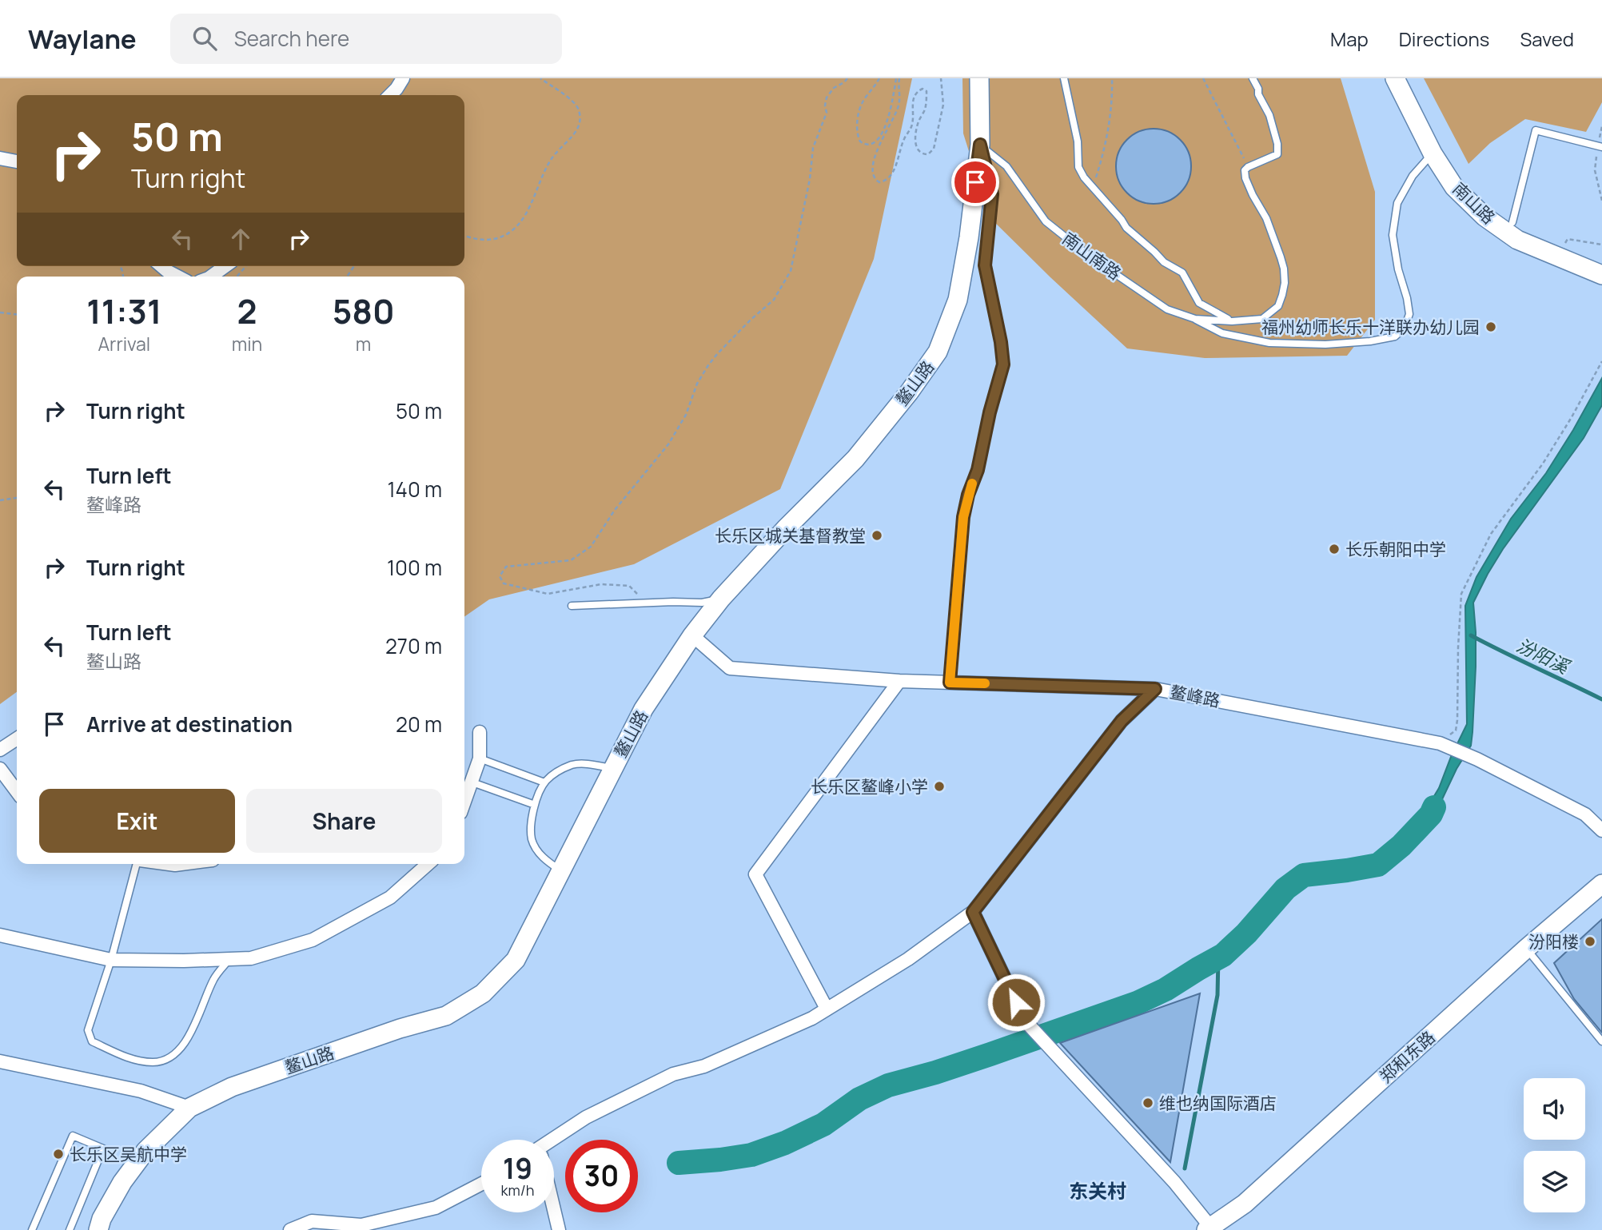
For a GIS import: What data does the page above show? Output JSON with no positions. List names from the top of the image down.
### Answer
{
  "streets": {
    "street": [
      "南山路",
      "鳌山路",
      "鳌峰路",
      "郑和东路"
    ],
    "lane": ["南山南路"]
  },
  "crossings": [
    ["南山南路", "鳌山路"],
    ["鳌山路", "鳌峰路"]
  ],
  "districts": ["东关村"],
  "water": ["汾阳溪"],
  "places": [
    "福州幼师长乐十洋联办幼儿园",
    "长乐区城关基督教堂",
    "长乐朝阳中学",
    "长乐区鳌峰小学",
    "汾阳楼",
    "维也纳国际酒店",
    "长乐区吴航中学"
  ],
  "page": {
    "header": "Waylane",
    "search": "Search here",
    "nav": ["Map", "Directions", "Saved"],
    "turn": ["50 m", "Turn right"],
    "eta": [
      "11:31",
      "Arrival",
      "2",
      "min",
      "580",
      "m"
    ],
    "list": [
      {
        "name": "Turn right",
        "value": "50 m"
      },
      {
        "name": "Turn left",
        "note": "鳌峰路",
        "value": "140 m"
      },
      {
        "name": "Turn right",
        "value": "100 m"
      },
      {
        "name": "Turn left",
        "note": "鳌山路",
        "value": "270 m"
      },
      {
        "name": "Arrive at destination",
        "value": "20 m"
      }
    ],
    "buttons": ["Exit", "Share"],
    "speed": "19 km/h",
    "limit": "30"
  }
}
